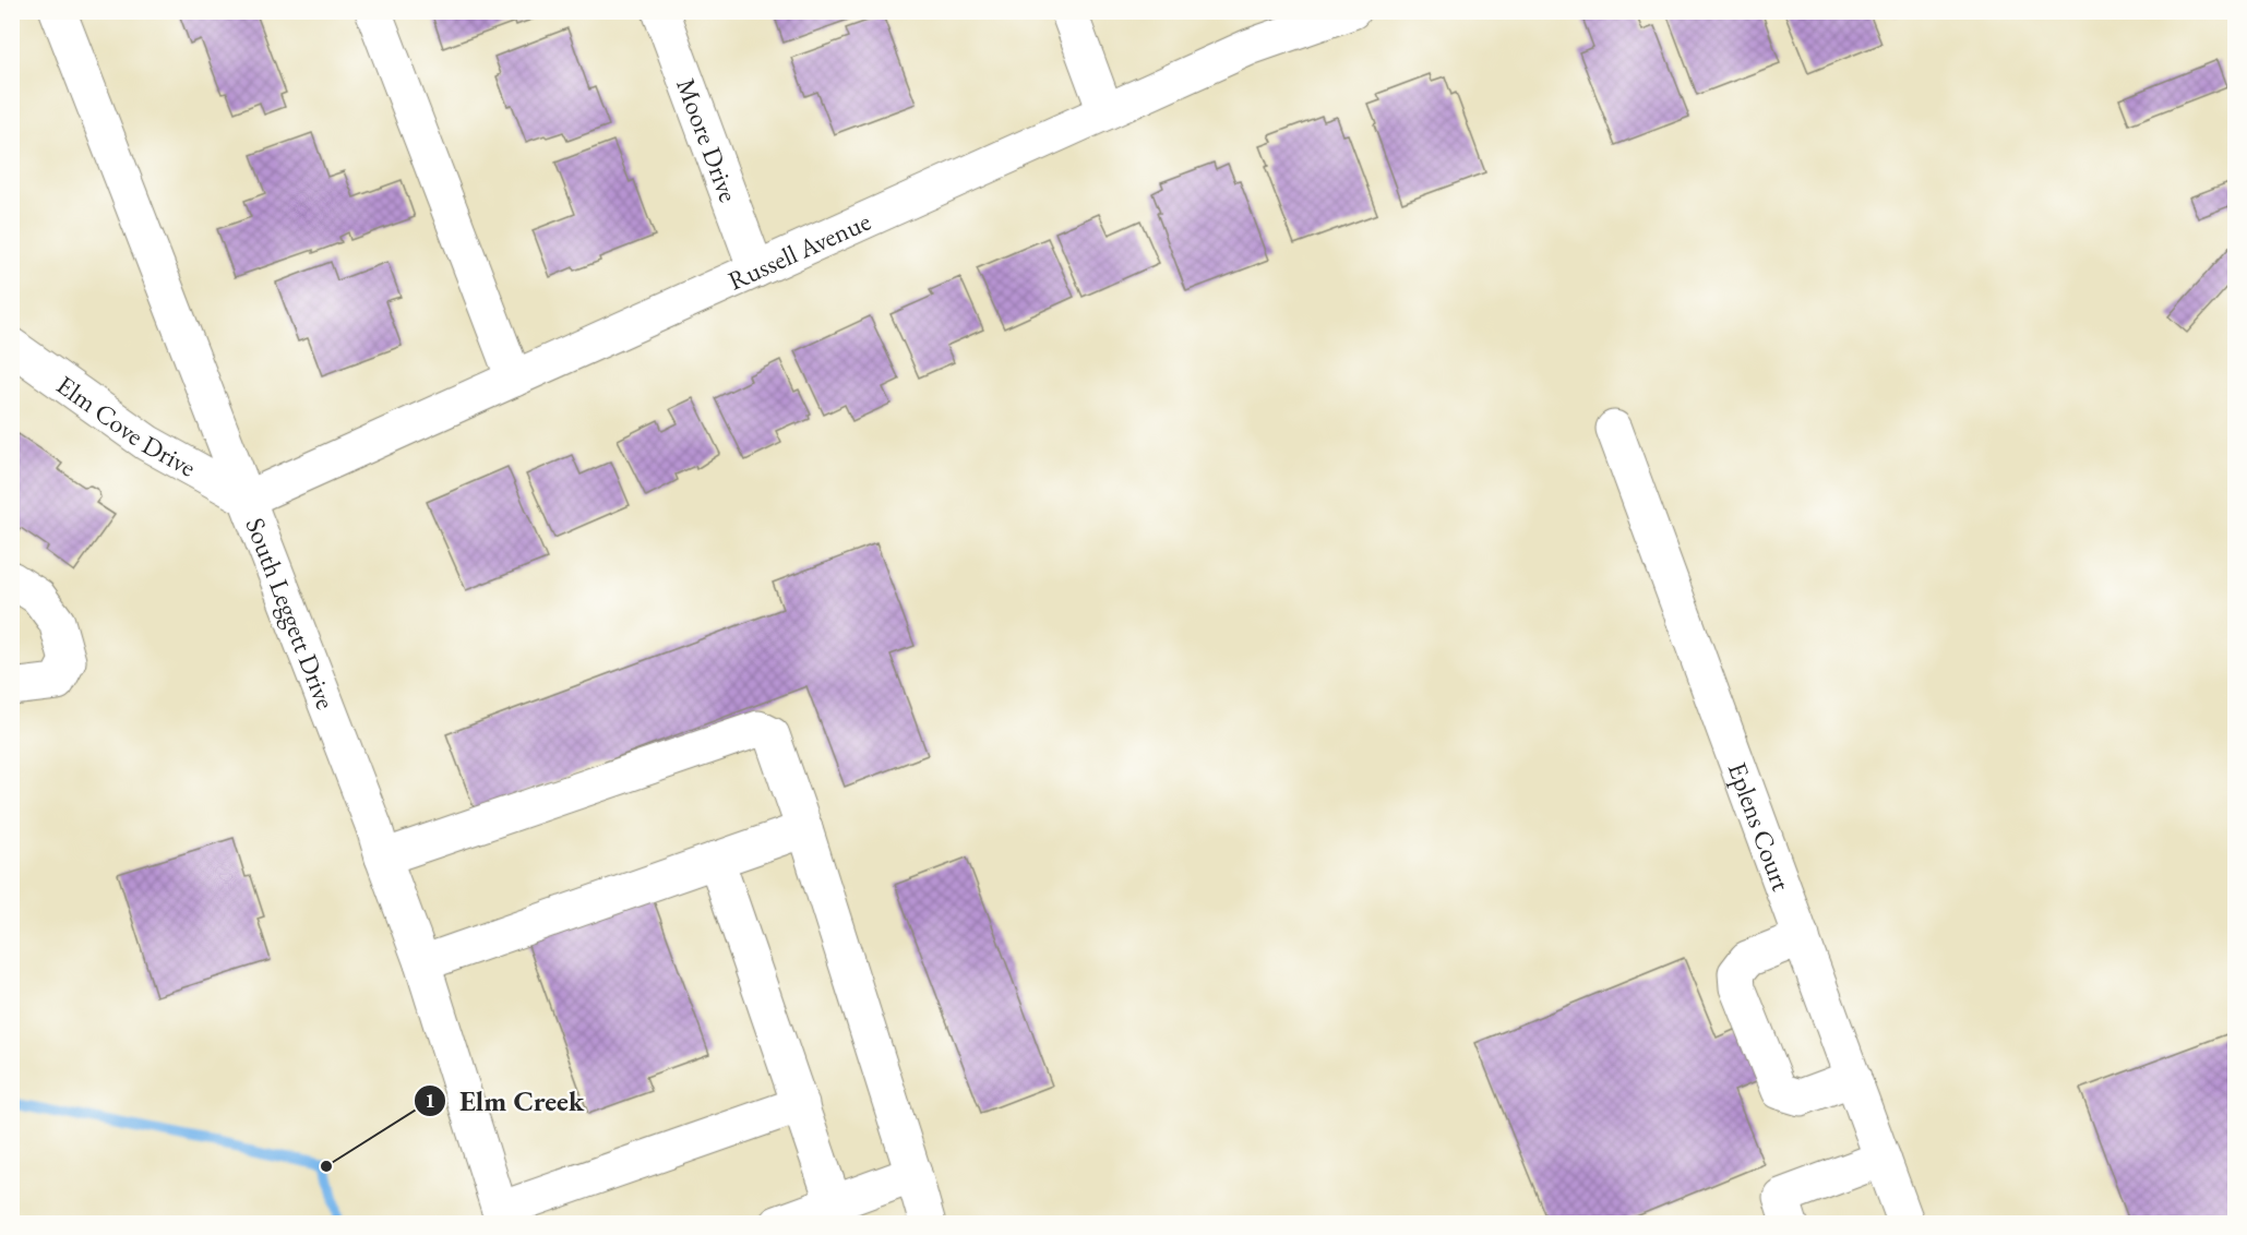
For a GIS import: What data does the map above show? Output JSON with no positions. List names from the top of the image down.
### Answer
{
  "streets": {
    "street": [
      "Moore Drive",
      "Russell Avenue",
      "Elm Cove Drive",
      "South Leggett Drive",
      "Eplens Court"
    ]
  },
  "crossings": [
    ["Moore Drive", "Russell Avenue"],
    ["Russell Avenue", "Elm Cove Drive"],
    ["Russell Avenue", "South Leggett Drive"],
    ["Elm Cove Drive", "South Leggett Drive"]
  ],
  "places": ["Elm Creek"]
}
